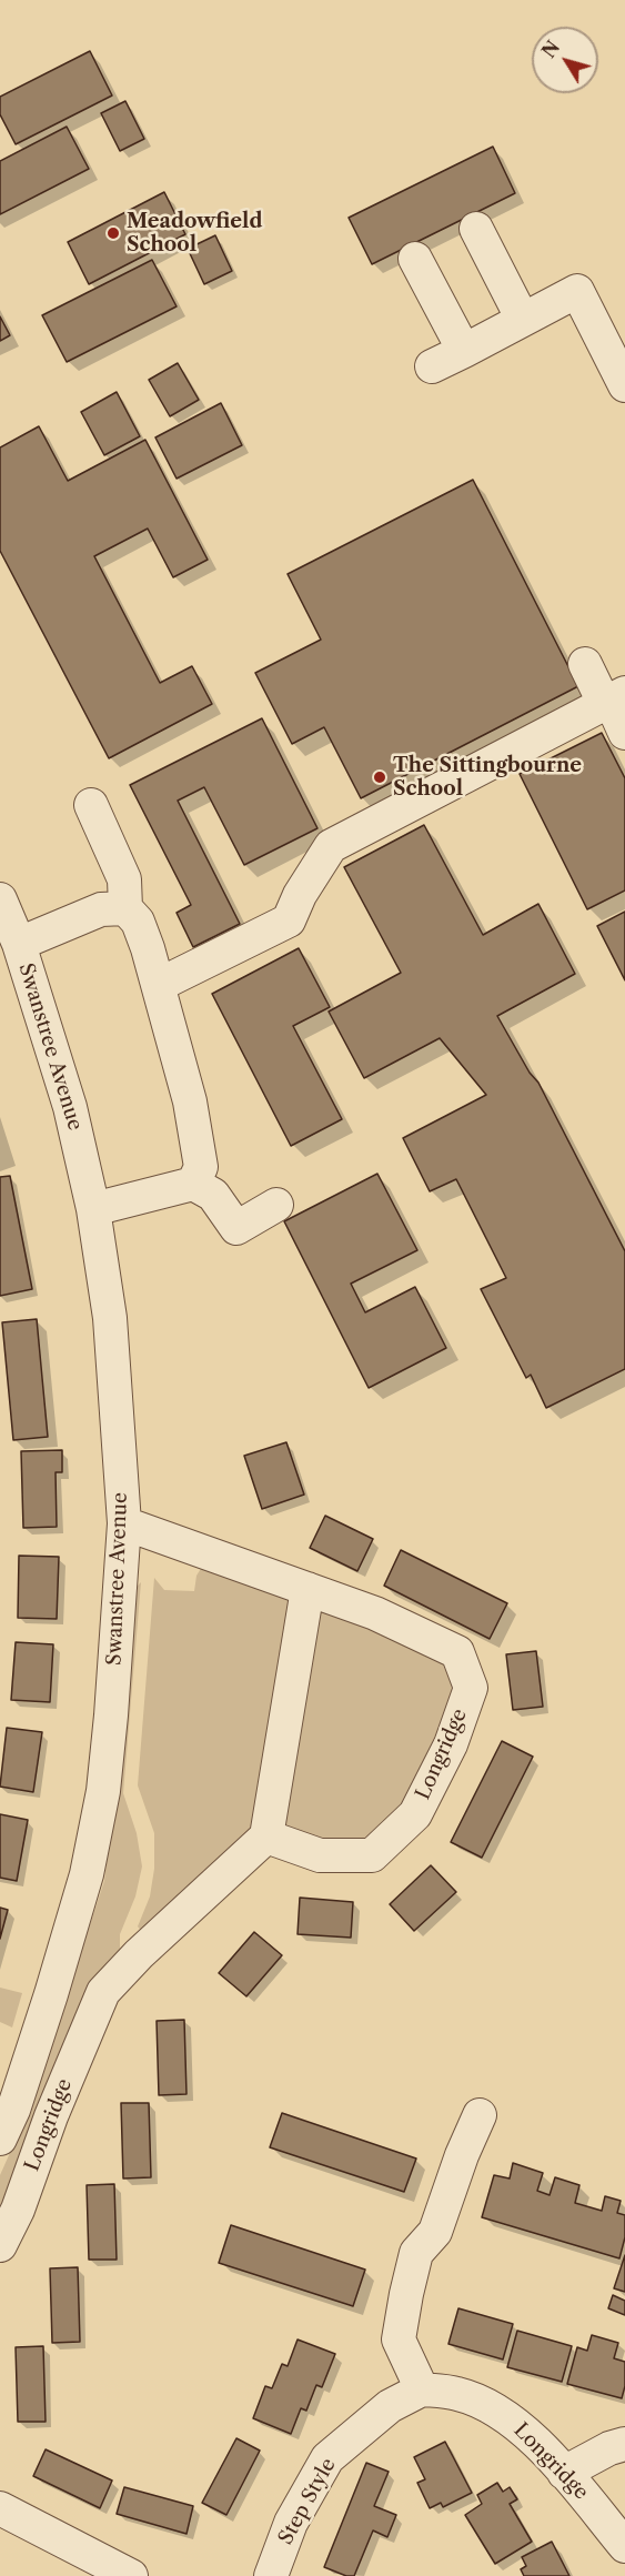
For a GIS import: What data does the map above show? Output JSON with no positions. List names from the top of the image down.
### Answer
{
  "streets": {
    "street": ["Swanstree Avenue", "Longridge", "Step Style"]
  },
  "crossings": [
    ["Swanstree Avenue", "Longridge"],
    ["Longridge", "Step Style"]
  ],
  "places": ["Meadowfield School", "The Sittingbourne School"],
  "north": "top left"
}
